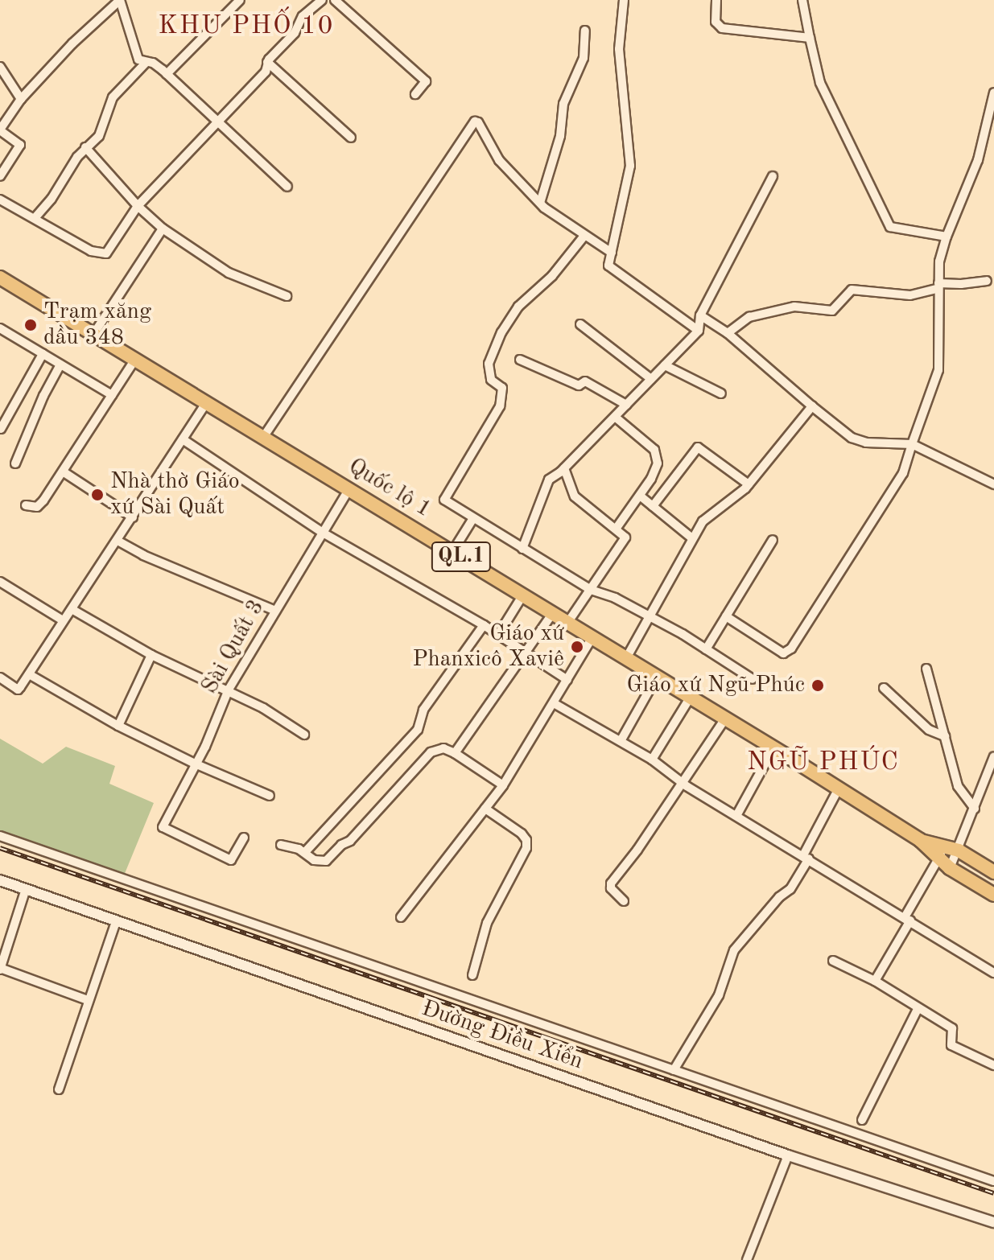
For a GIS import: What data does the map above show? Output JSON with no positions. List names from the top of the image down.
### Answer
{
  "streets": {
    "highway": ["Quốc lộ 1", "QL.1"],
    "street": ["Sài Quất 3", "Đường Điều Xiển"]
  },
  "crossings": [
    ["Quốc lộ 1", "Sài Quất 3"]
  ],
  "districts": ["KHU PHỐ 10", "NGŨ PHÚC"],
  "places": [
    "Trạm xăng dầu 348",
    "Nhà thờ Giáo xứ Sài Quất",
    "Giáo xứ Phanxicô Xaviê",
    "Giáo xứ Ngũ Phúc"
  ]
}
